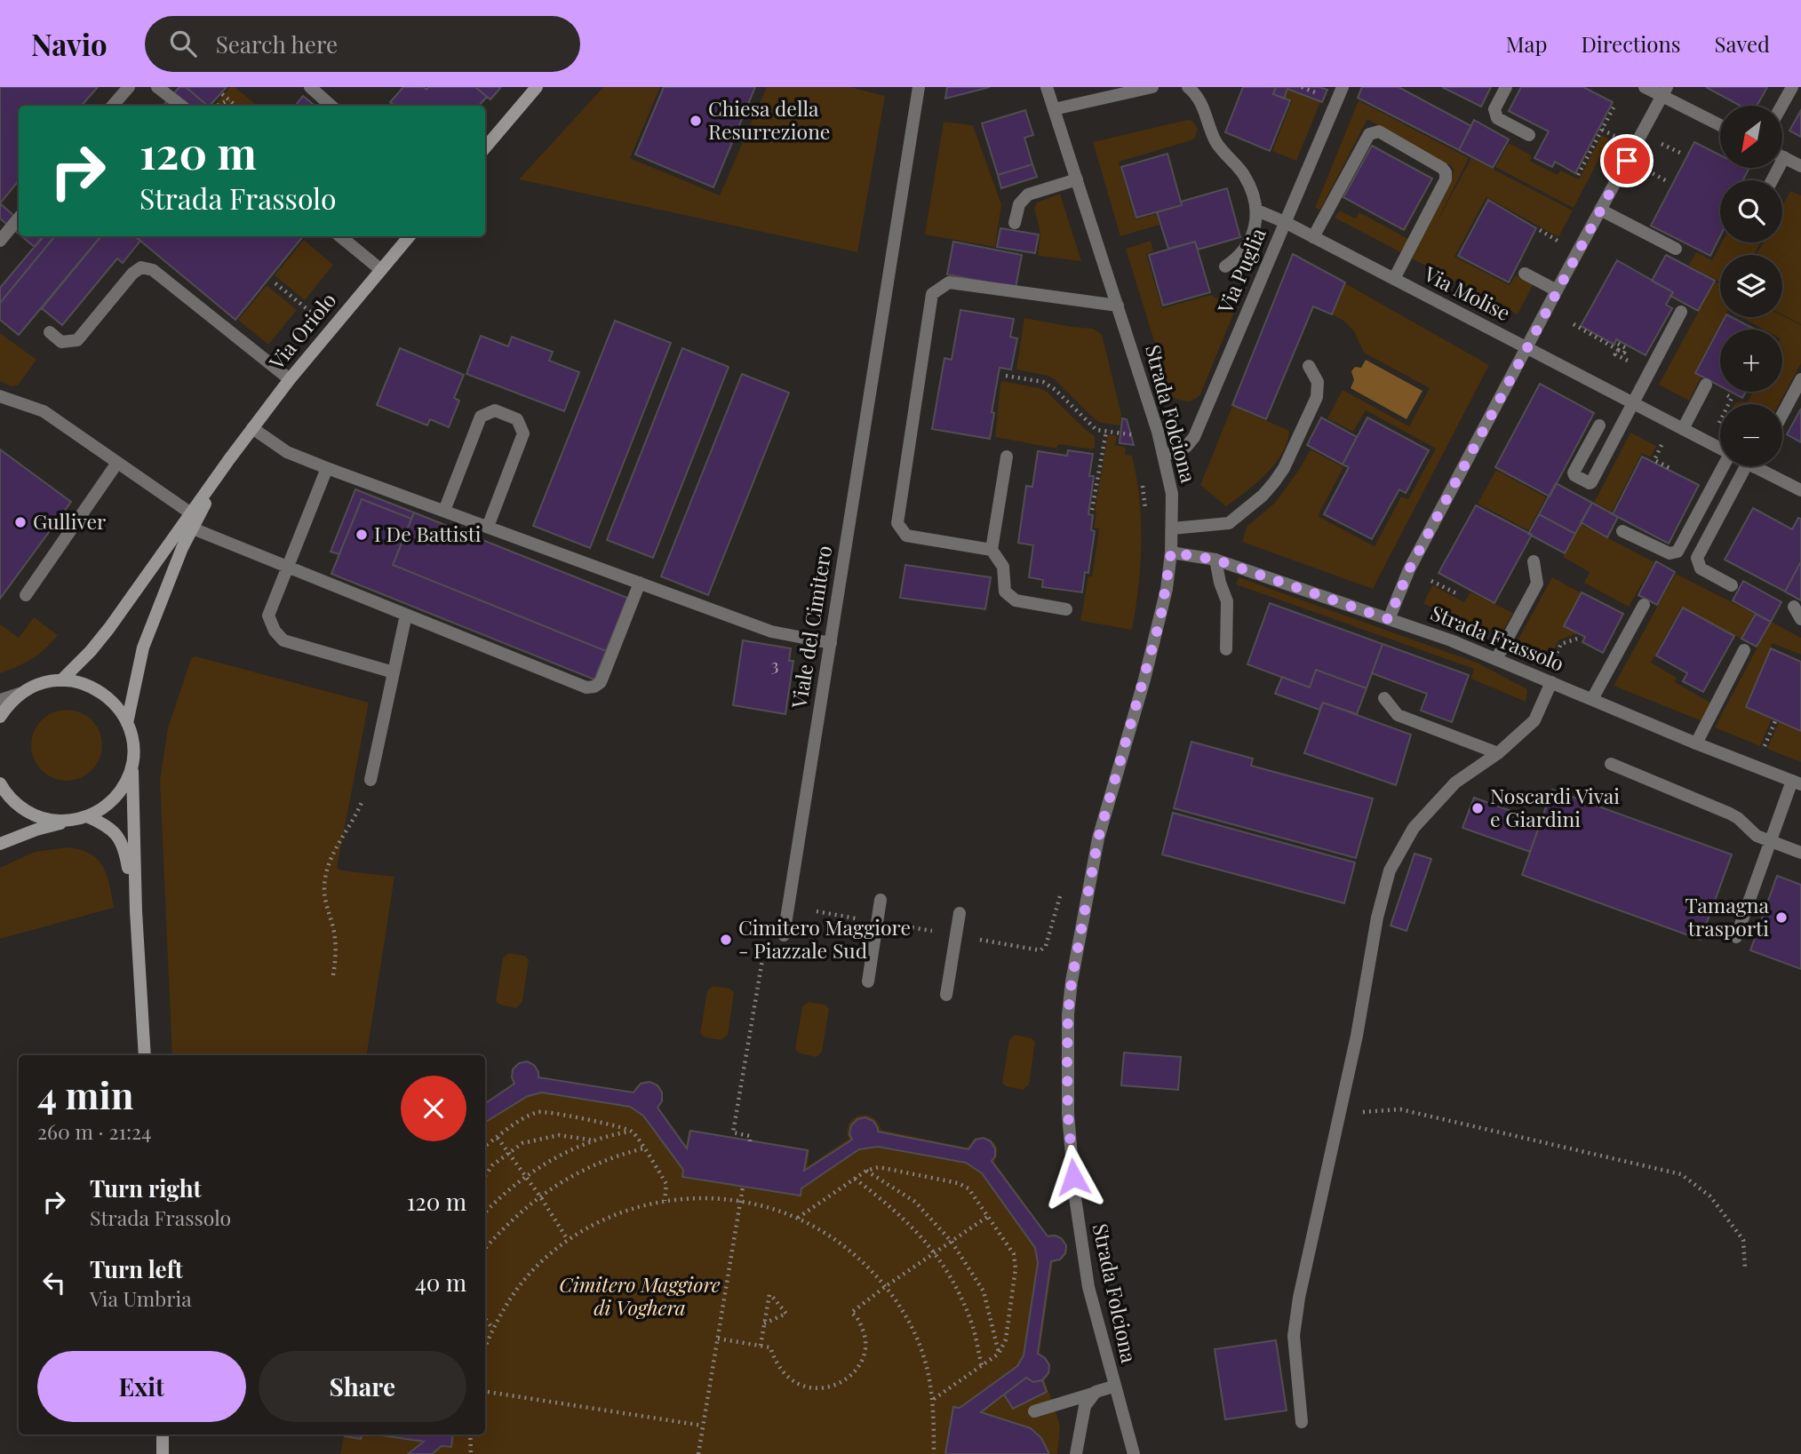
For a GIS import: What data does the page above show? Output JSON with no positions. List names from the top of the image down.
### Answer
{
  "streets": {
    "street": [
      "Via Puglia",
      "Via Molise",
      "Via Oriolo",
      "Strada Folciona",
      "Viale del Cimitero",
      "Strada Frassolo"
    ]
  },
  "crossings": [
    ["Via Puglia", "Via Molise"],
    ["Via Puglia", "Strada Folciona"],
    ["Strada Folciona", "Strada Frassolo"]
  ],
  "parks": ["Cimitero Maggiore di Voghera"],
  "places": [
    "Chiesa della Resurrezione",
    "Gulliver",
    "I De Battisti",
    "Noscardi Vivai e Giardini",
    "Tamagna trasporti",
    "Cimitero Maggiore - Piazzale Sud"
  ],
  "house_numbers": ["3"],
  "north": "bottom left",
  "page": {
    "header": "Navio",
    "search": "Search here",
    "nav": ["Map", "Directions", "Saved"],
    "map_buttons": ["+", "−"],
    "turn": ["120 m", "Strada Frassolo"],
    "heading": ["4 min", "260 m · 21:24"],
    "list": [
      {
        "name": "Turn right",
        "note": "Strada Frassolo",
        "value": "120 m"
      },
      {
        "name": "Turn left",
        "note": "Via Umbria",
        "value": "40 m"
      }
    ],
    "buttons": ["Exit", "Share"]
  }
}
